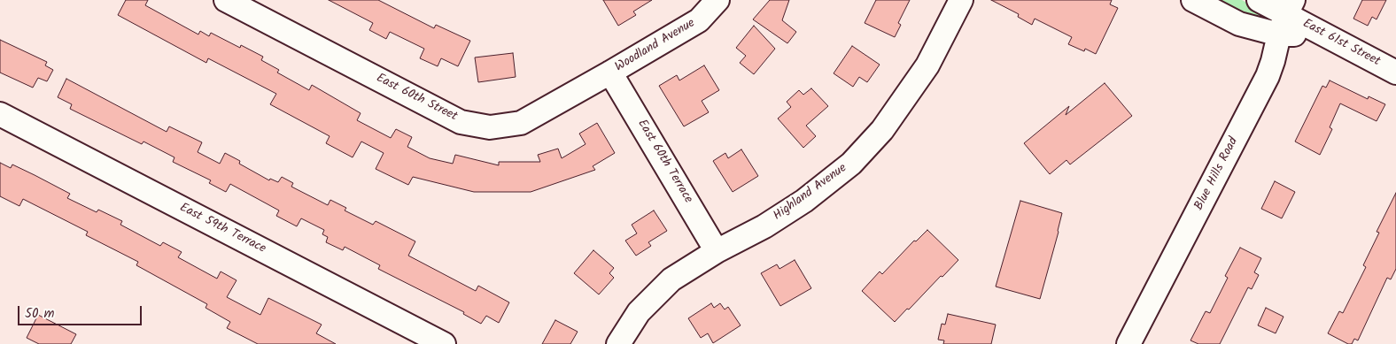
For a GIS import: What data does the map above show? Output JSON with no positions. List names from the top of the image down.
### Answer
{
  "streets": {
    "street": [
      "East 61st Street",
      "Woodland Avenue",
      "East 60th Street",
      "East 60th Terrace",
      "Blue Hills Road",
      "Highland Avenue",
      "East 59th Terrace"
    ]
  },
  "crossings": [
    ["East 61st Street", "Blue Hills Road"],
    ["Woodland Avenue", "East 60th Street"],
    ["Woodland Avenue", "East 60th Terrace"],
    ["East 60th Street", "East 60th Terrace"],
    ["East 60th Terrace", "Highland Avenue"]
  ],
  "scale_bar": "50 m"
}
